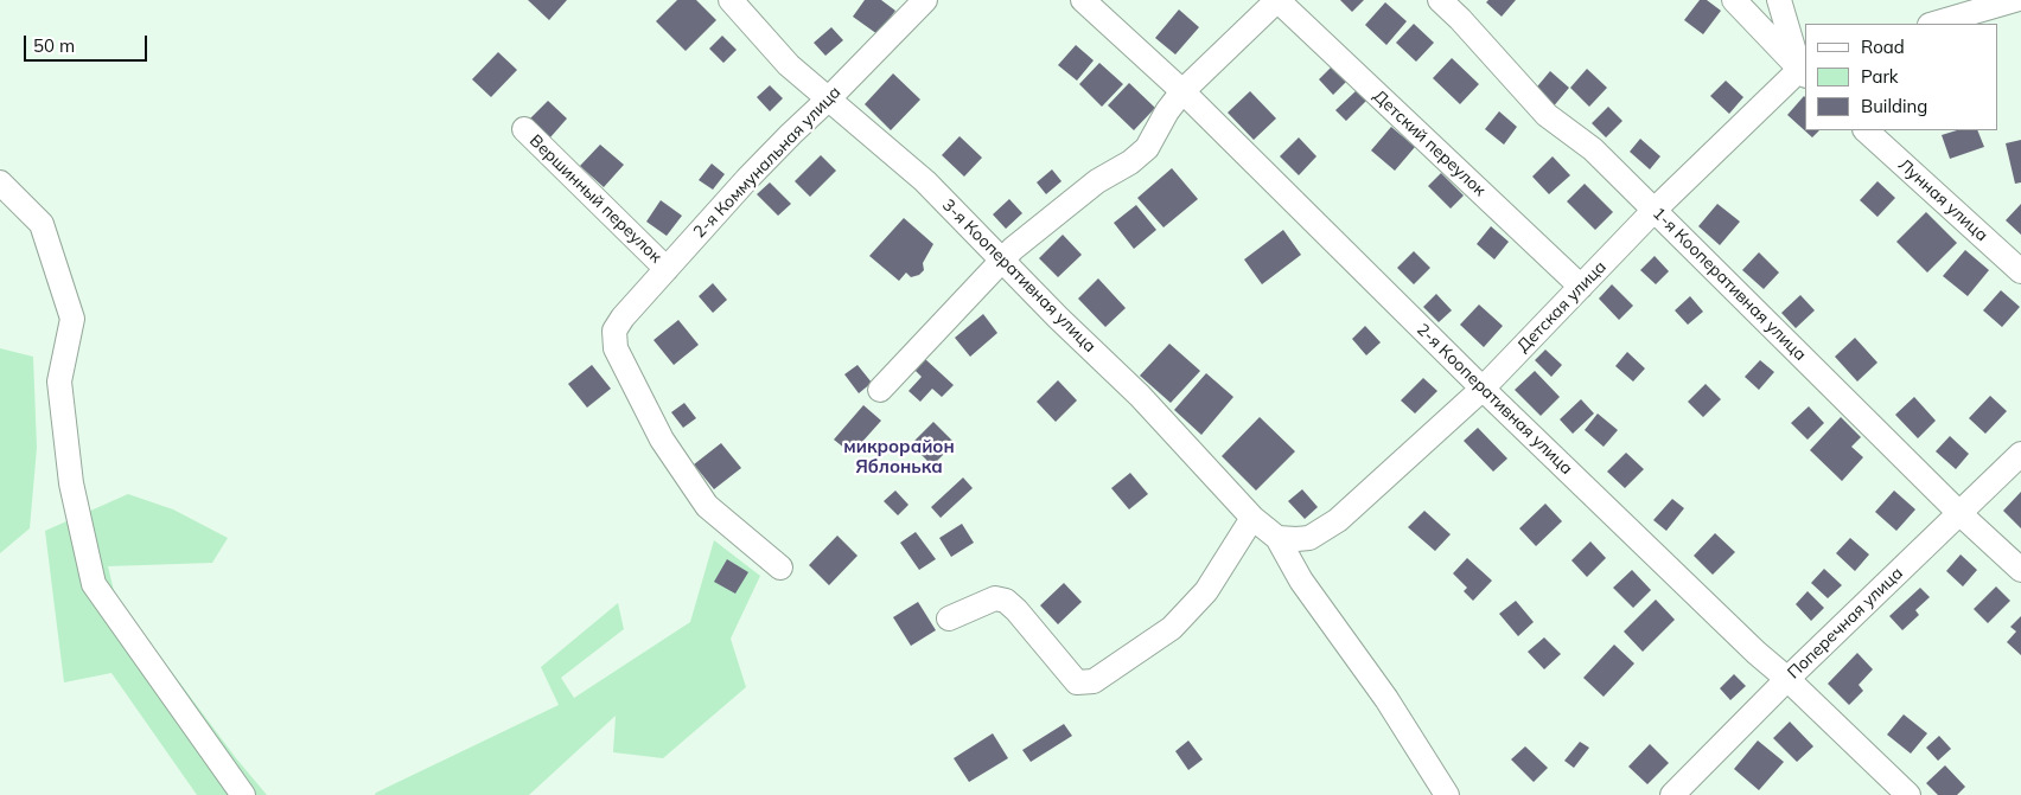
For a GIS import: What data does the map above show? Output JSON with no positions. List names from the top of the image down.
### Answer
{
  "streets": {
    "street": [
      "Детский переулок",
      "2-я Коммунальная улица",
      "Вершинный переулок",
      "Лунная улица",
      "3-я Кооперативная улица",
      "1-я Кооперативная улица",
      "Детская улица",
      "2-я Кооперативная улица",
      "Поперечная улица"
    ]
  },
  "crossings": [
    ["Детский переулок", "Детская улица"],
    ["2-я Коммунальная улица", "Вершинный переулок"],
    ["2-я Коммунальная улица", "3-я Кооперативная улица"],
    ["3-я Кооперативная улица", "Детская улица"],
    ["1-я Кооперативная улица", "Детская улица"],
    ["1-я Кооперативная улица", "Поперечная улица"],
    ["Детская улица", "2-я Кооперативная улица"],
    ["2-я Кооперативная улица", "Поперечная улица"]
  ],
  "districts": ["микрорайон Яблонька"],
  "legend": ["Road", "Park", "Building"],
  "scale_bar": "50 m"
}
